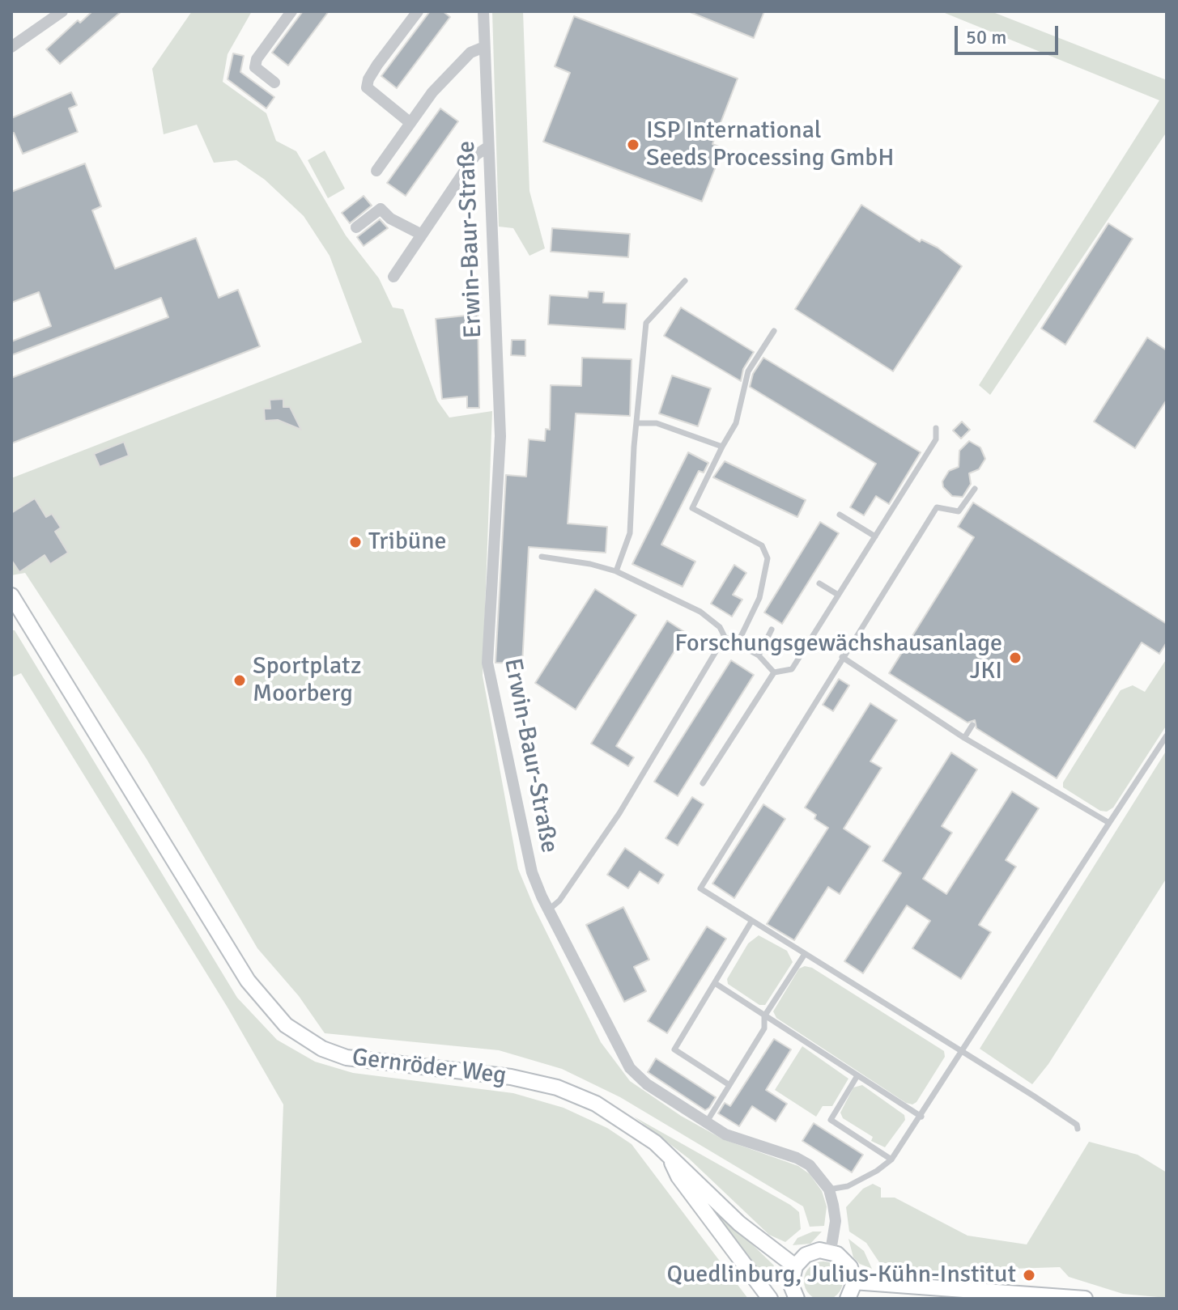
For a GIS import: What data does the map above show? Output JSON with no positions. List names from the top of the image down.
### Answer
{
  "streets": {
    "main road": ["Gernröder Weg"],
    "street": ["Erwin-Baur-Straße"]
  },
  "places": [
    "ISP International Seeds Processing GmbH",
    "Tribüne",
    "Forschungsgewächshausanlage JKI",
    "Sportplatz Moorberg",
    "Quedlinburg, Julius-Kühn-Institut"
  ],
  "scale_bar": "50 m"
}
